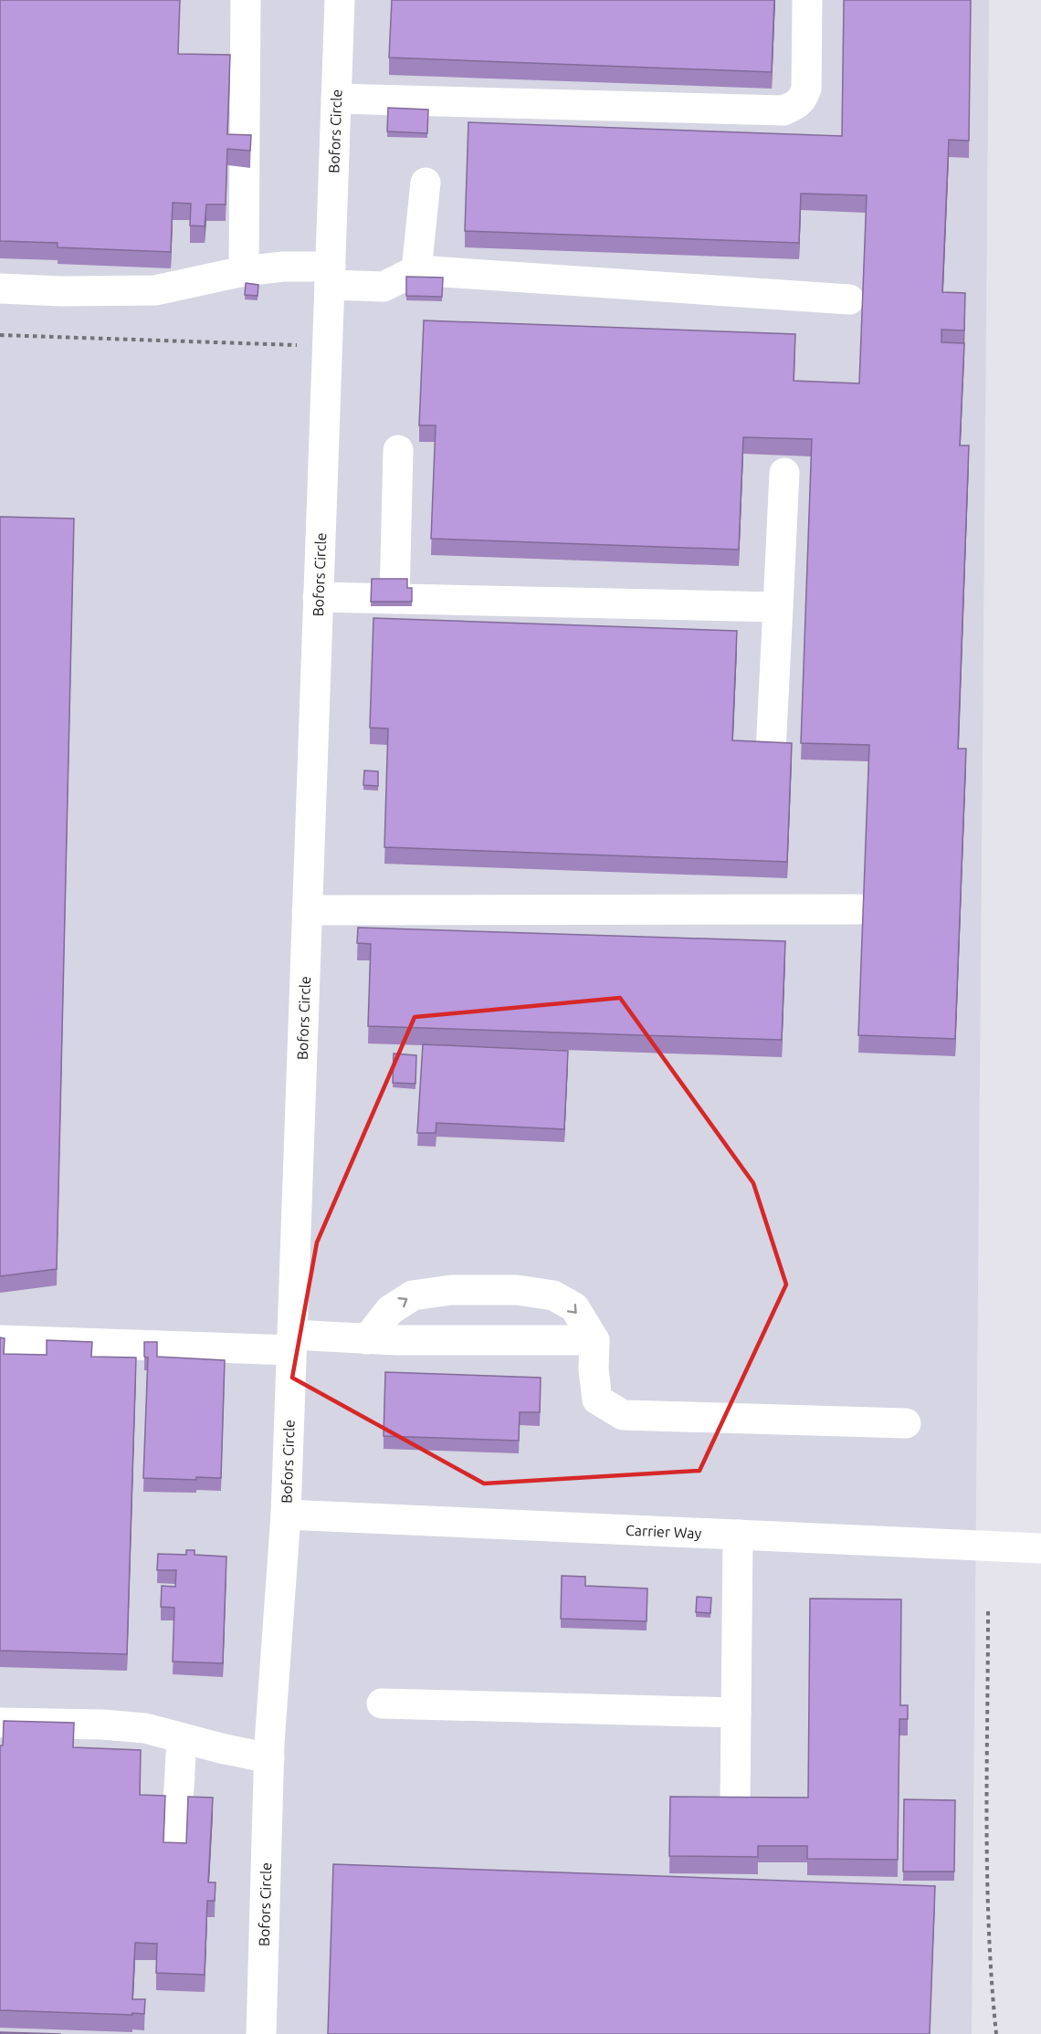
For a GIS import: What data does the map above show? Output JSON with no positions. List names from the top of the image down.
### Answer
{
  "streets": {
    "street": ["Bofors Circle", "Carrier Way"]
  },
  "crossings": [
    ["Bofors Circle", "Carrier Way"]
  ]
}
